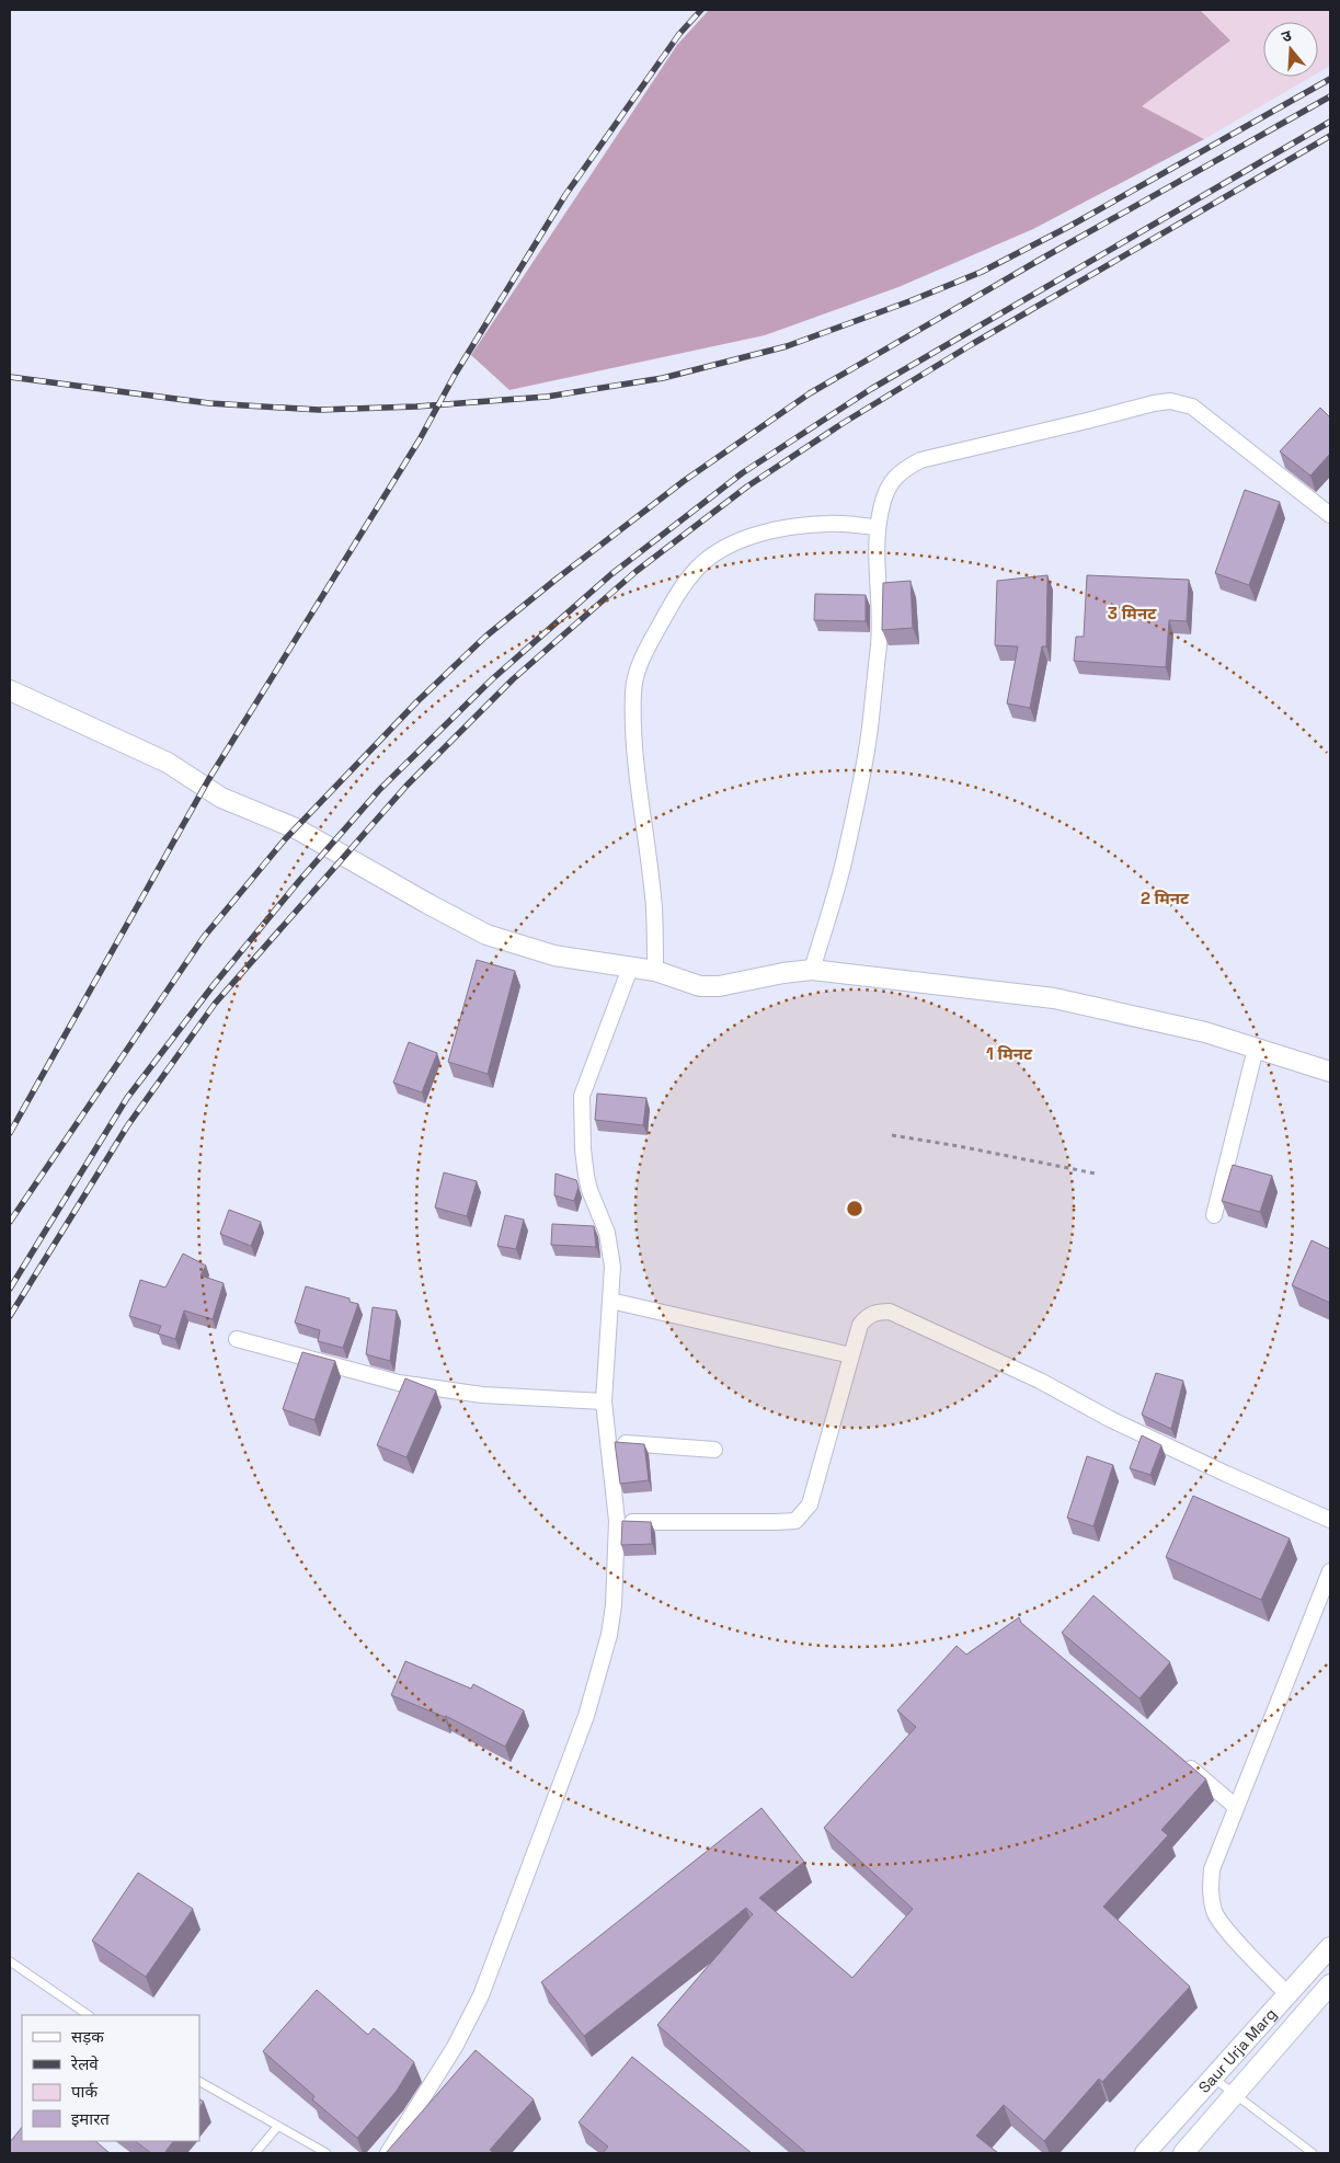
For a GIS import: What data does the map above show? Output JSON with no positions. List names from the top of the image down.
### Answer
{
  "streets": {
    "street": ["Saur Urja Marg"]
  },
  "legend": [
    "सड़क",
    "रेलवे",
    "पार्क",
    "इमारत"
  ],
  "north": "top",
  "rings": ["3 मिनट", "2 मिनट", "1 मिनट"]
}
